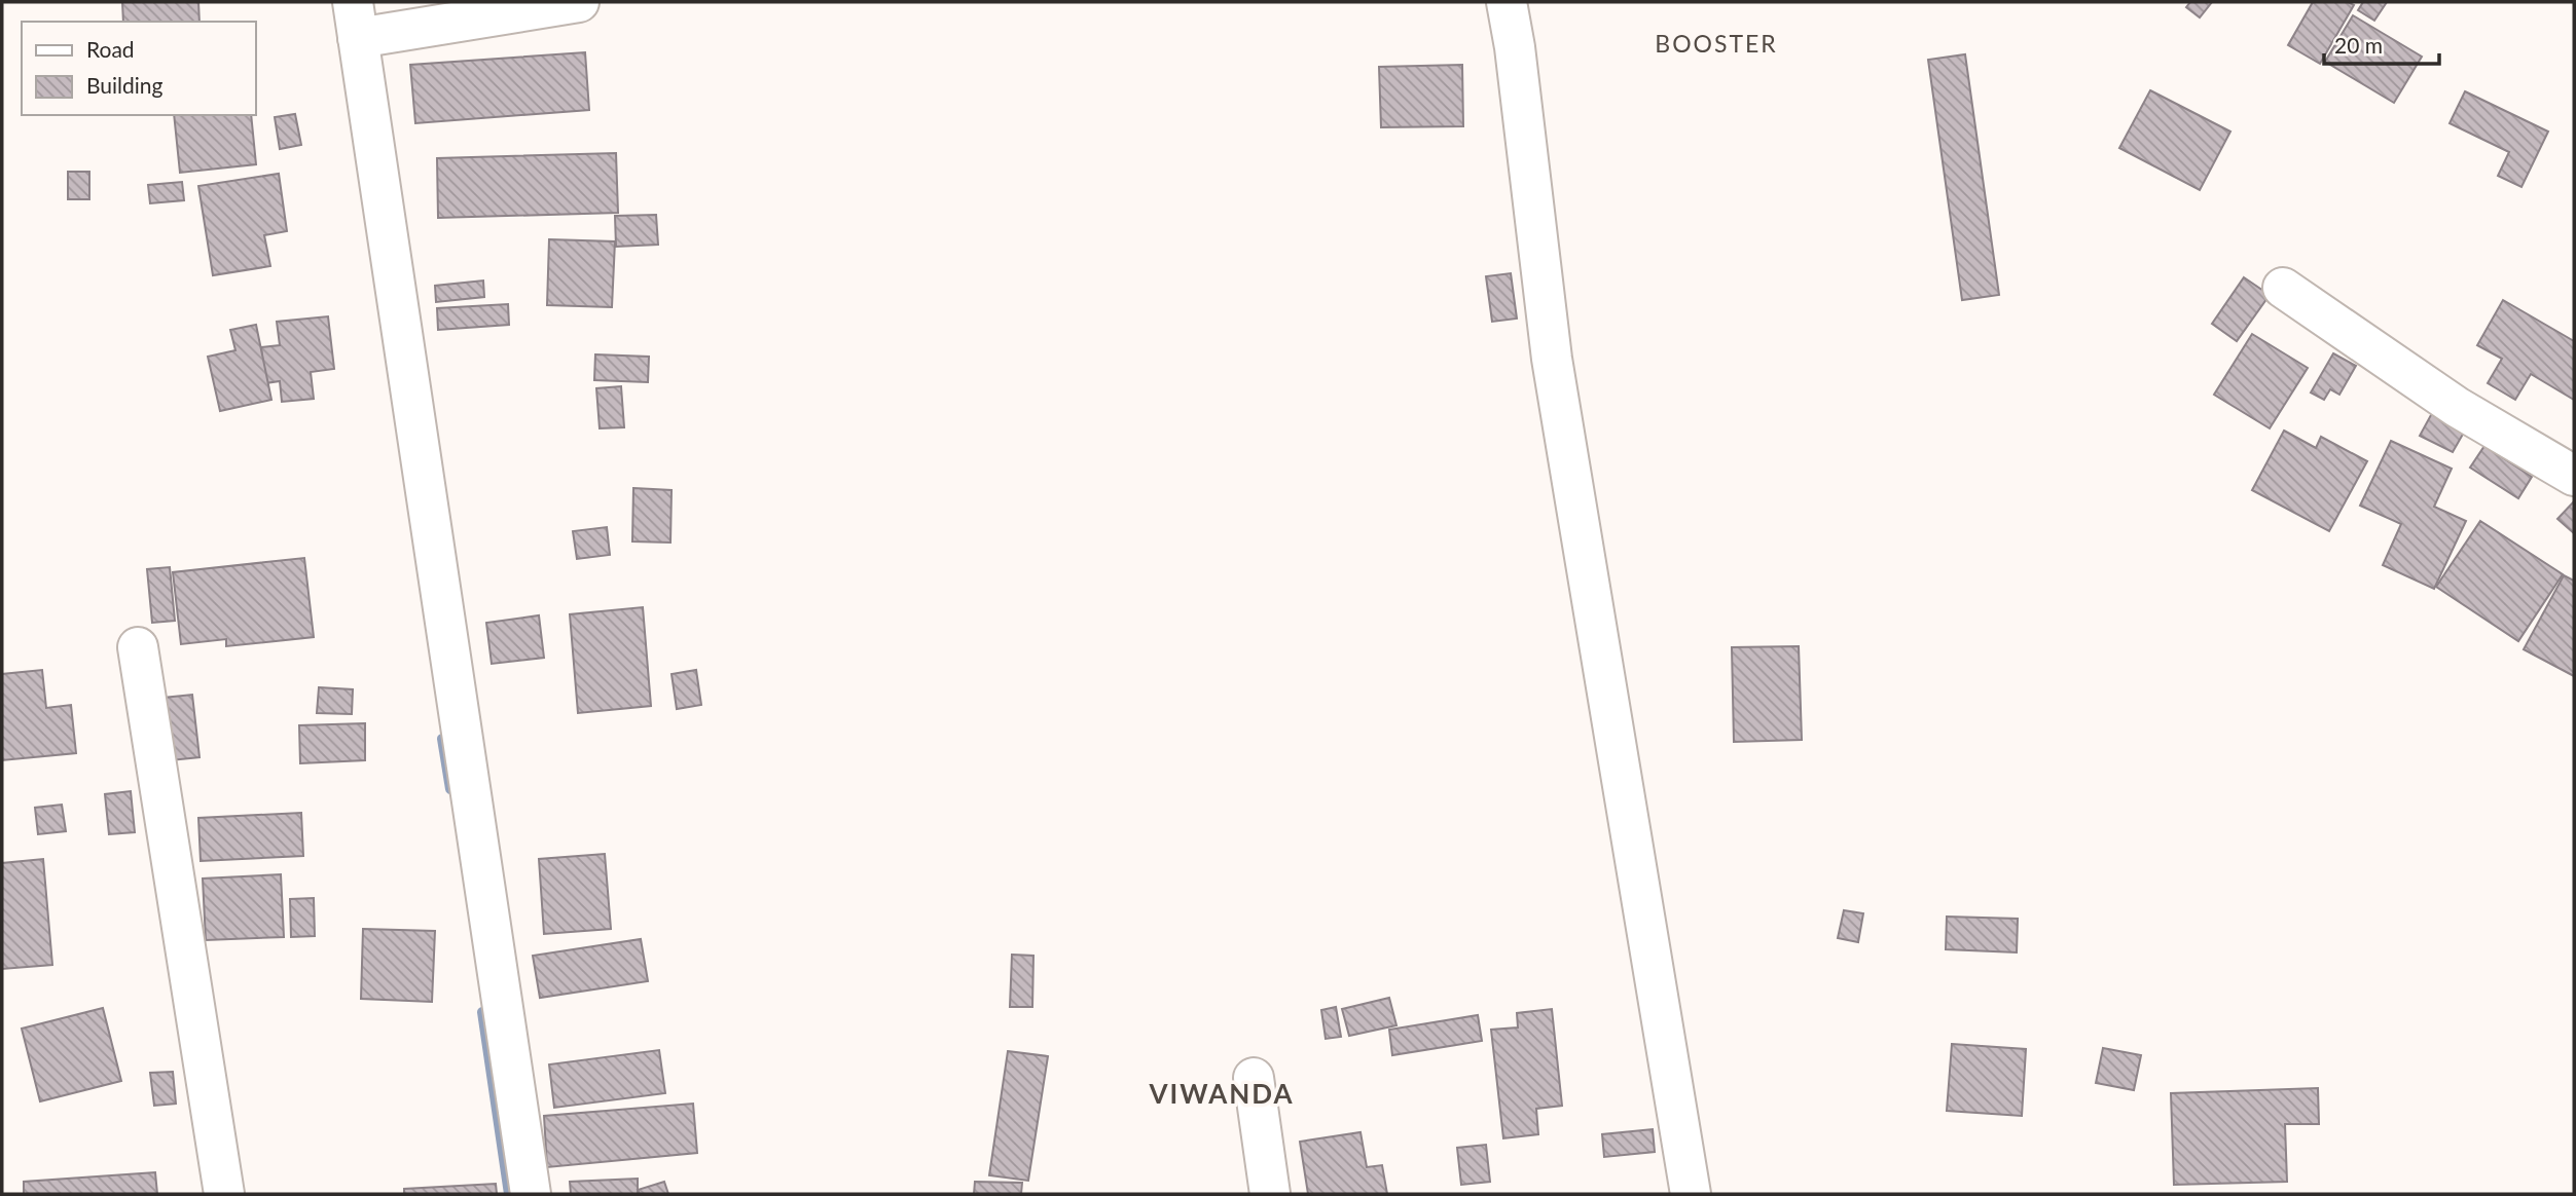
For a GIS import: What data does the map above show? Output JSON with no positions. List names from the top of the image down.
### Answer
{
  "districts": ["BOOSTER", "VIWANDA"],
  "legend": ["Road", "Building"],
  "scale_bar": "20 m"
}
